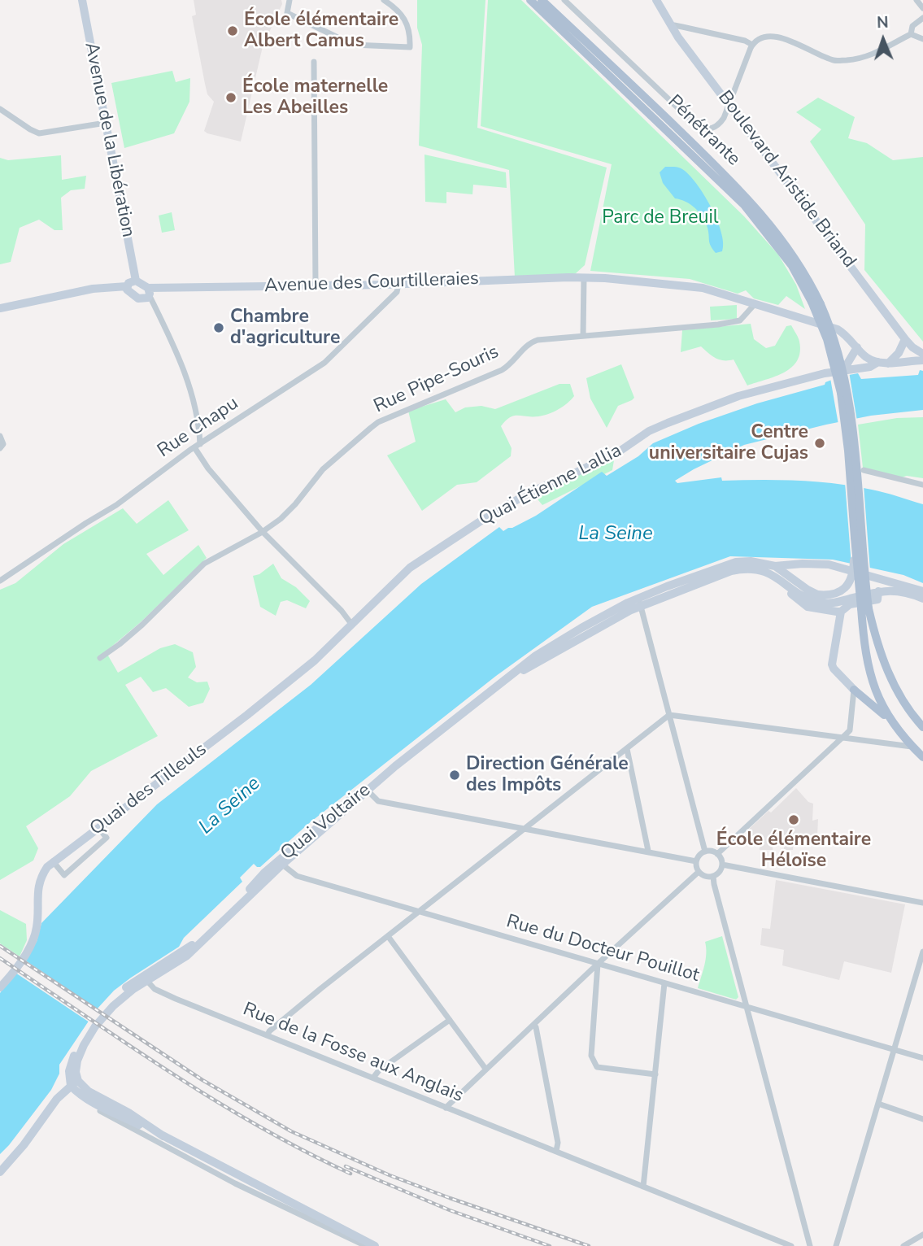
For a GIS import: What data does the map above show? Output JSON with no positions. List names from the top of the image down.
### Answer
{
  "streets": {
    "main road": ["Pénétrante"],
    "street": [
      "Avenue de la Libération",
      "Boulevard Aristide Briand",
      "Avenue des Courtilleraies",
      "Rue Pipe-Souris",
      "Rue Chapu",
      "Quai Étienne Lallia",
      "Quai des Tilleuls",
      "Quai Voltaire",
      "Rue du Docteur Pouillot",
      "Rue de la Fosse aux Anglais"
    ]
  },
  "crossings": [
    ["Avenue des Courtilleraies", "Rue Pipe-Souris"],
    ["Avenue des Courtilleraies", "Rue Chapu"],
    ["Avenue des Courtilleraies", "Quai Étienne Lallia"],
    ["Quai Étienne Lallia", "Quai des Tilleuls"],
    ["Quai Voltaire", "Rue du Docteur Pouillot"],
    ["Quai Voltaire", "Rue de la Fosse aux Anglais"]
  ],
  "water": ["La Seine"],
  "parks": ["Parc de Breuil"],
  "places": [
    "École élémentaire Albert Camus",
    "École maternelle Les Abeilles",
    "Chambre d'agriculture",
    "Centre universitaire Cujas",
    "Direction Générale des Impôts",
    "École élémentaire Héloïse"
  ],
  "north": "top"
}
